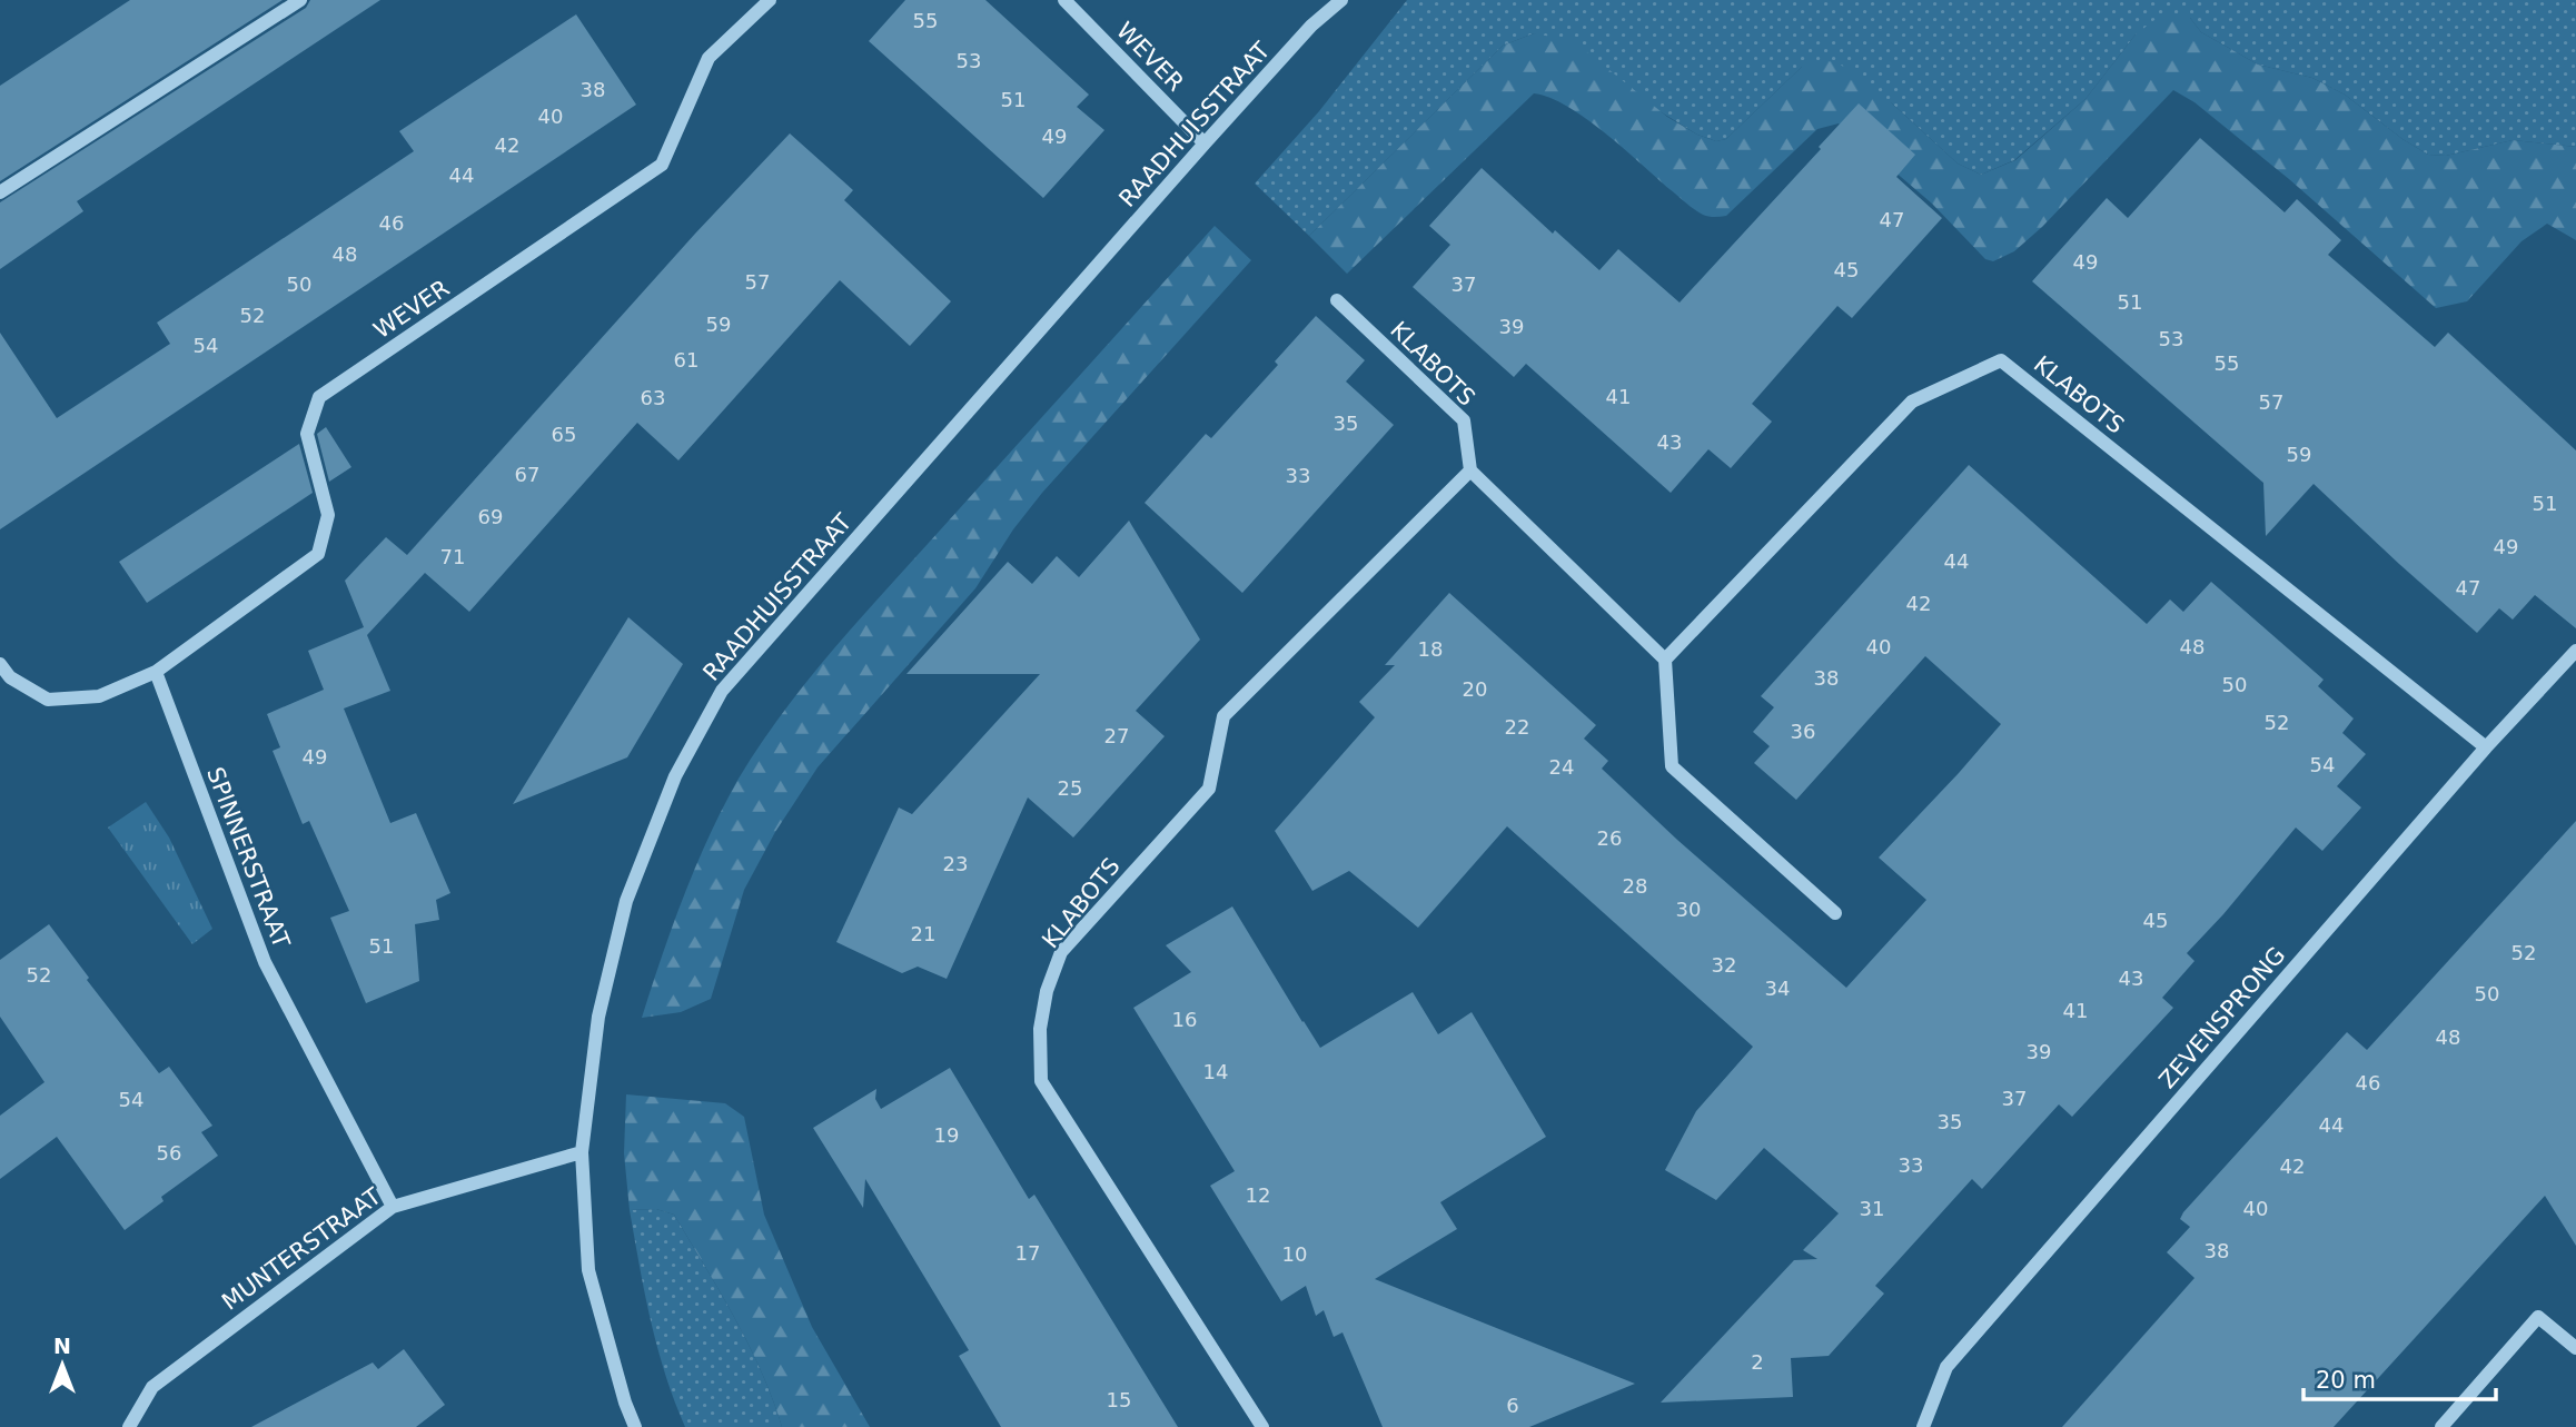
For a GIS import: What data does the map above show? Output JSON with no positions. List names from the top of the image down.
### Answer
{
  "streets": {
    "street": [
      "WEVER",
      "RAADHUISSTRAAT",
      "KLABOTS",
      "SPINNERSTRAAT",
      "ZEVENSPRONG",
      "MUNTERSTRAAT"
    ]
  },
  "crossings": [
    ["WEVER", "RAADHUISSTRAAT"],
    ["WEVER", "SPINNERSTRAAT"],
    ["RAADHUISSTRAAT", "MUNTERSTRAAT"],
    ["KLABOTS", "ZEVENSPRONG"],
    ["SPINNERSTRAAT", "MUNTERSTRAAT"]
  ],
  "house_numbers": [
    "55",
    "53",
    "38",
    "51",
    "40",
    "49",
    "42",
    "44",
    "47",
    "46",
    "48",
    "49",
    "45",
    "57",
    "50",
    "37",
    "51",
    "52",
    "59",
    "39",
    "53",
    "54",
    "61",
    "55",
    "41",
    "63",
    "57",
    "35",
    "65",
    "43",
    "59",
    "67",
    "33",
    "51",
    "69",
    "49",
    "71",
    "44",
    "47",
    "42",
    "40",
    "48",
    "18",
    "38",
    "50",
    "20",
    "52",
    "22",
    "36",
    "27",
    "49",
    "54",
    "24",
    "25",
    "26",
    "23",
    "28",
    "30",
    "45",
    "21",
    "51",
    "52",
    "32",
    "52",
    "43",
    "34",
    "50",
    "41",
    "16",
    "48",
    "39",
    "14",
    "46",
    "37",
    "54",
    "35",
    "44",
    "19",
    "56",
    "33",
    "42",
    "12",
    "31",
    "40",
    "38",
    "17",
    "10",
    "2",
    "15",
    "6"
  ],
  "scale_bar": "20 m",
  "north": "top"
}
